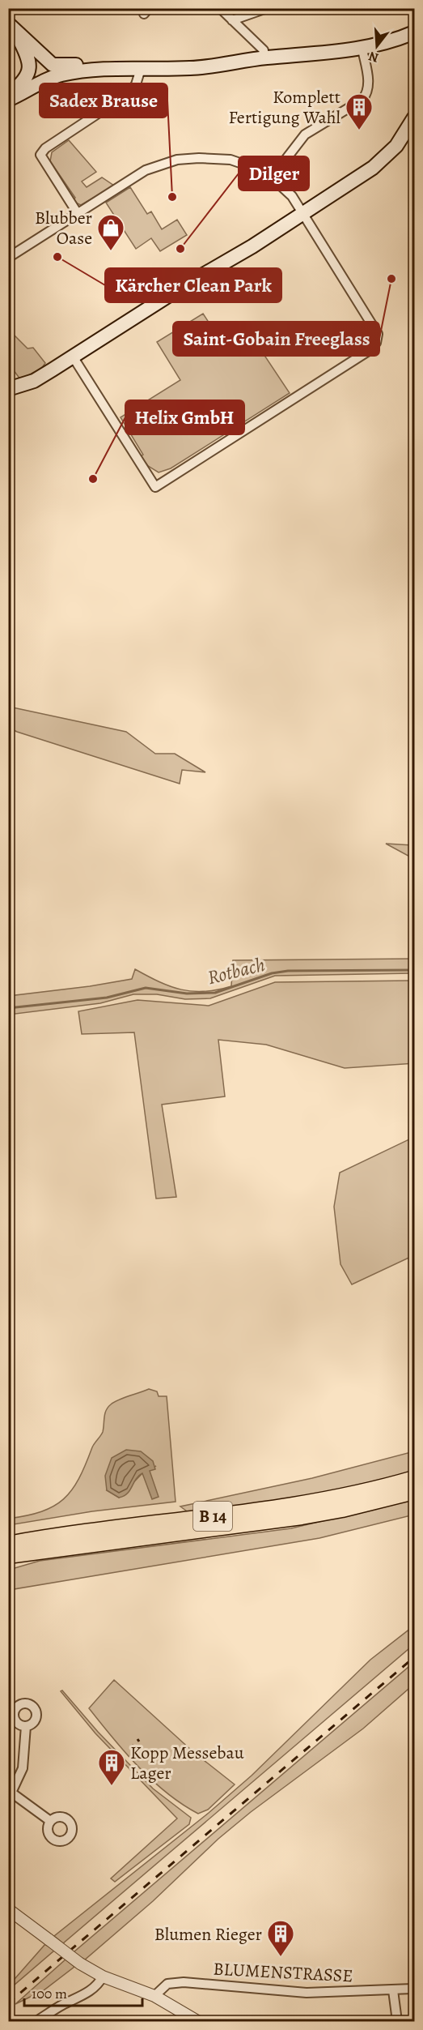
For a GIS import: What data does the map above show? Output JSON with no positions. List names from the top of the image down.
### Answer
{
  "streets": {
    "highway": ["B 14"],
    "street": ["BLUMENSTRASSE"]
  },
  "water": ["Rotbach"],
  "places": {
    "building": ["Komplett Fertigung Wahl", "Kopp Messebau Lager", "Blumen Rieger"],
    "other": [
      "Sadex Brause",
      "Dilger",
      "Kärcher Clean Park",
      "Saint-Gobain Freeglass",
      "Helix GmbH"
    ],
    "shop": ["Blubber Oase"]
  },
  "scale_bar": "100 m",
  "north": "bottom"
}
